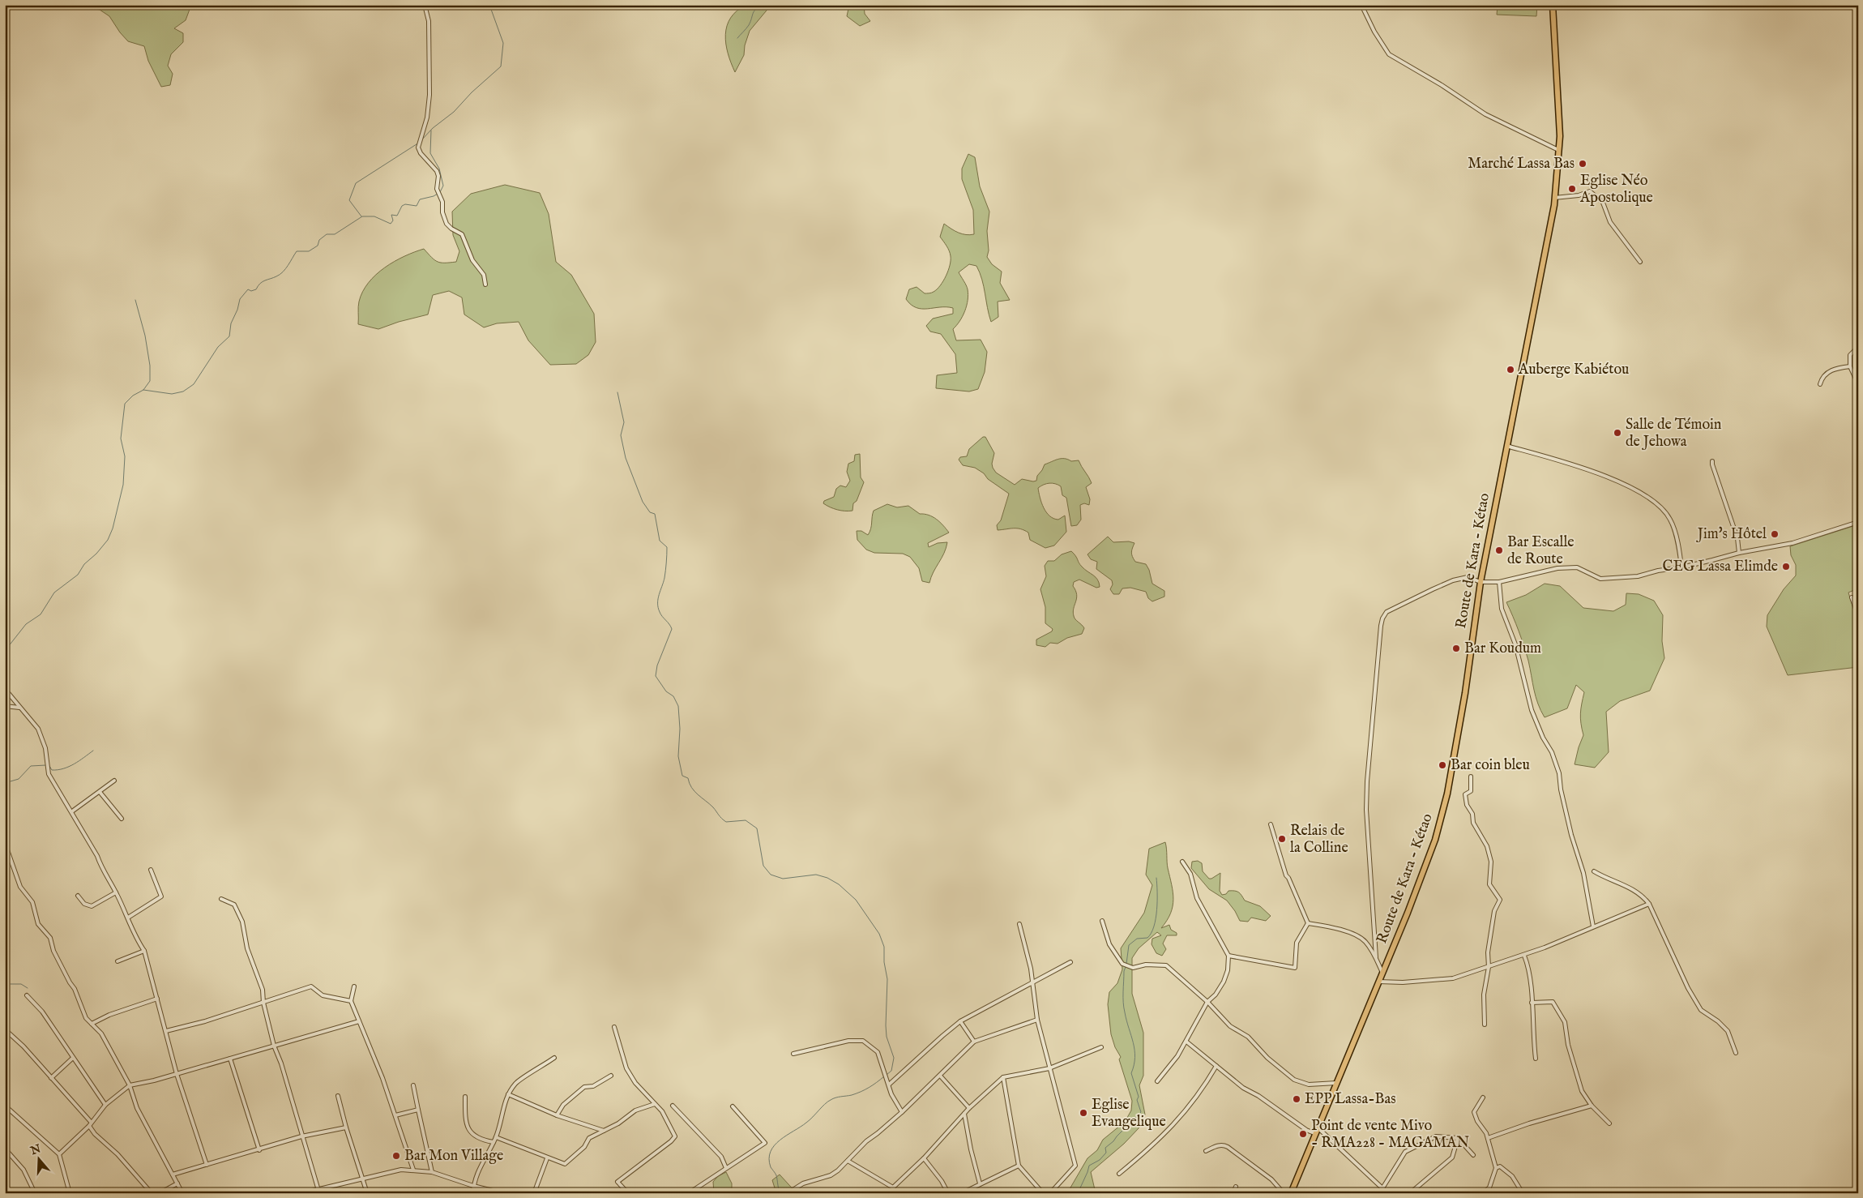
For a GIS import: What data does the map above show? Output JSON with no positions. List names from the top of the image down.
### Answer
{
  "streets": {
    "main road": ["Route de Kara - Kétao"]
  },
  "places": [
    "Marché Lassa Bas",
    "Eglise Néo Apostolique",
    "Auberge Kabiétou",
    "Salle de Témoin de Jehowa",
    "Jim's Hôtel",
    "Bar Escalle de Route",
    "CEG Lassa Elimde",
    "Bar Koudum",
    "Bar coin bleu",
    "Relais de la Colline",
    "EPP Lassa-Bas",
    "Eglise Evangelique",
    "Point de vente Mivo - RMA228 - MAGAMAN",
    "Bar Mon Village"
  ],
  "north": "top"
}
